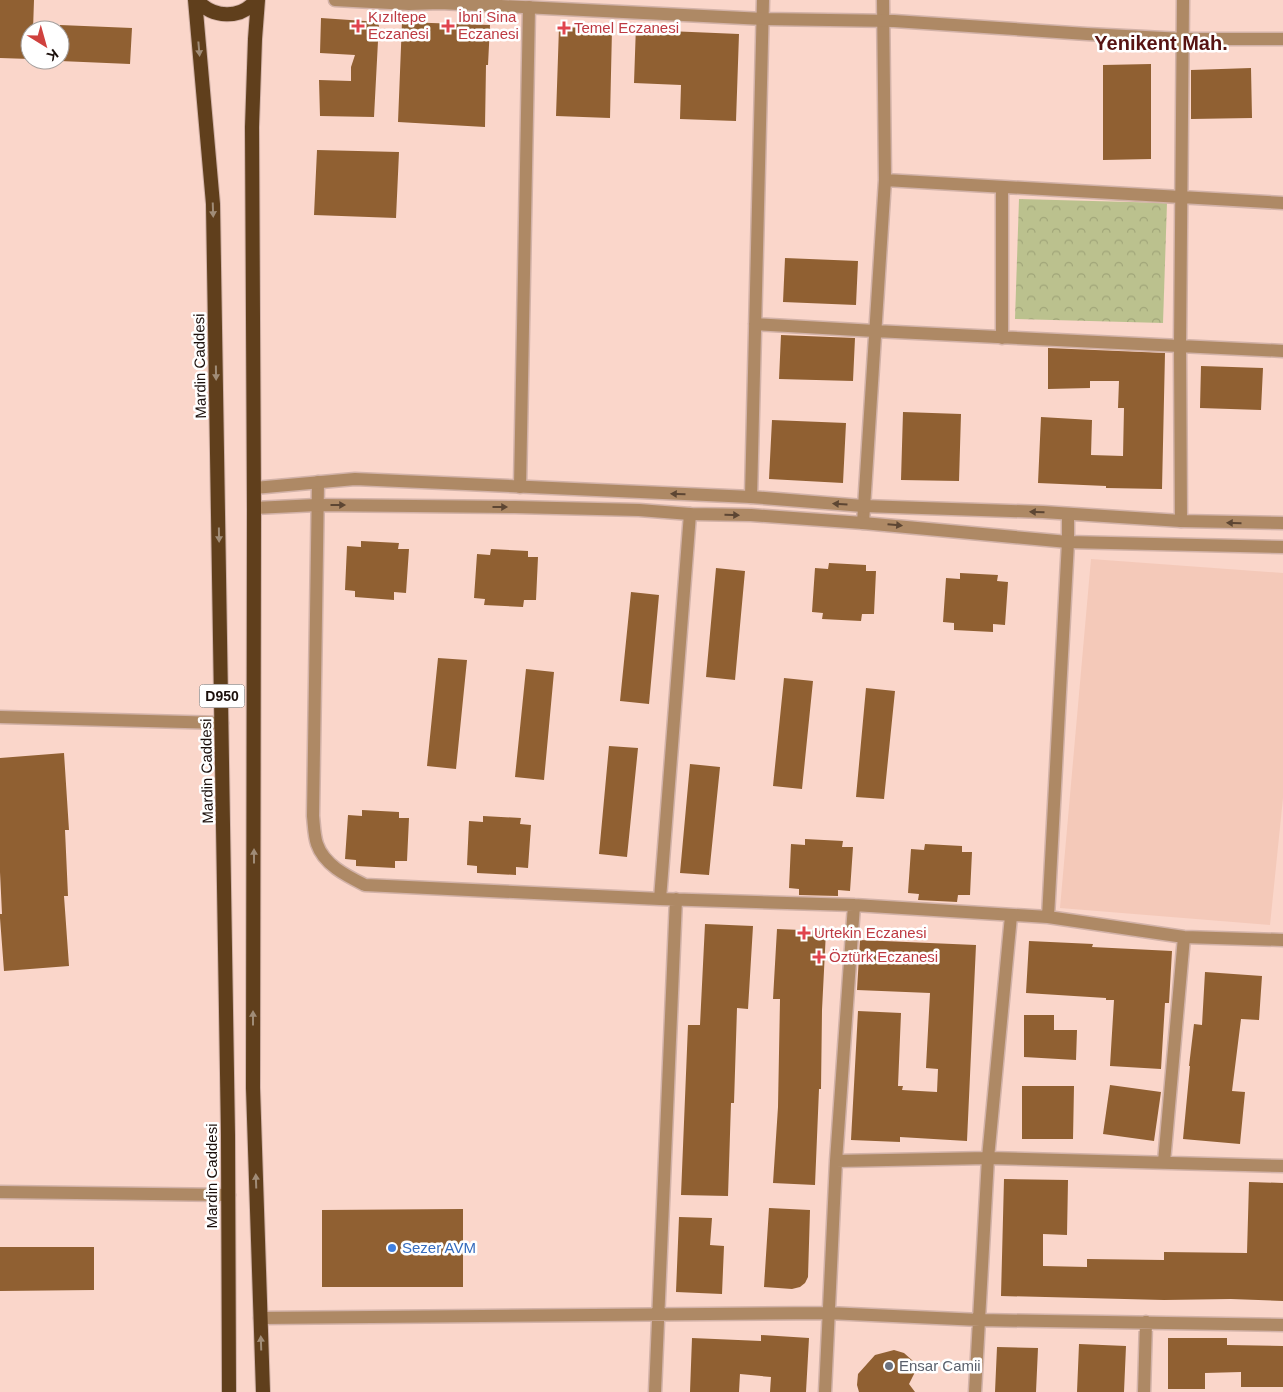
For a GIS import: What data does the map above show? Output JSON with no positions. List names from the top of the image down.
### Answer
{
  "streets": {
    "highway": ["Mardin Caddesi", "D950"]
  },
  "districts": ["Yenikent Mah."],
  "places": {
    "health": [
      "Kızıltepe Eczanesi",
      "İbni Sina Eczanesi",
      "Temel Eczanesi",
      "Urtekin Eczanesi",
      "Öztürk Eczanesi"
    ],
    "other": ["Sezer AVM", "Ensar Camii"]
  },
  "north": "bottom right"
}
